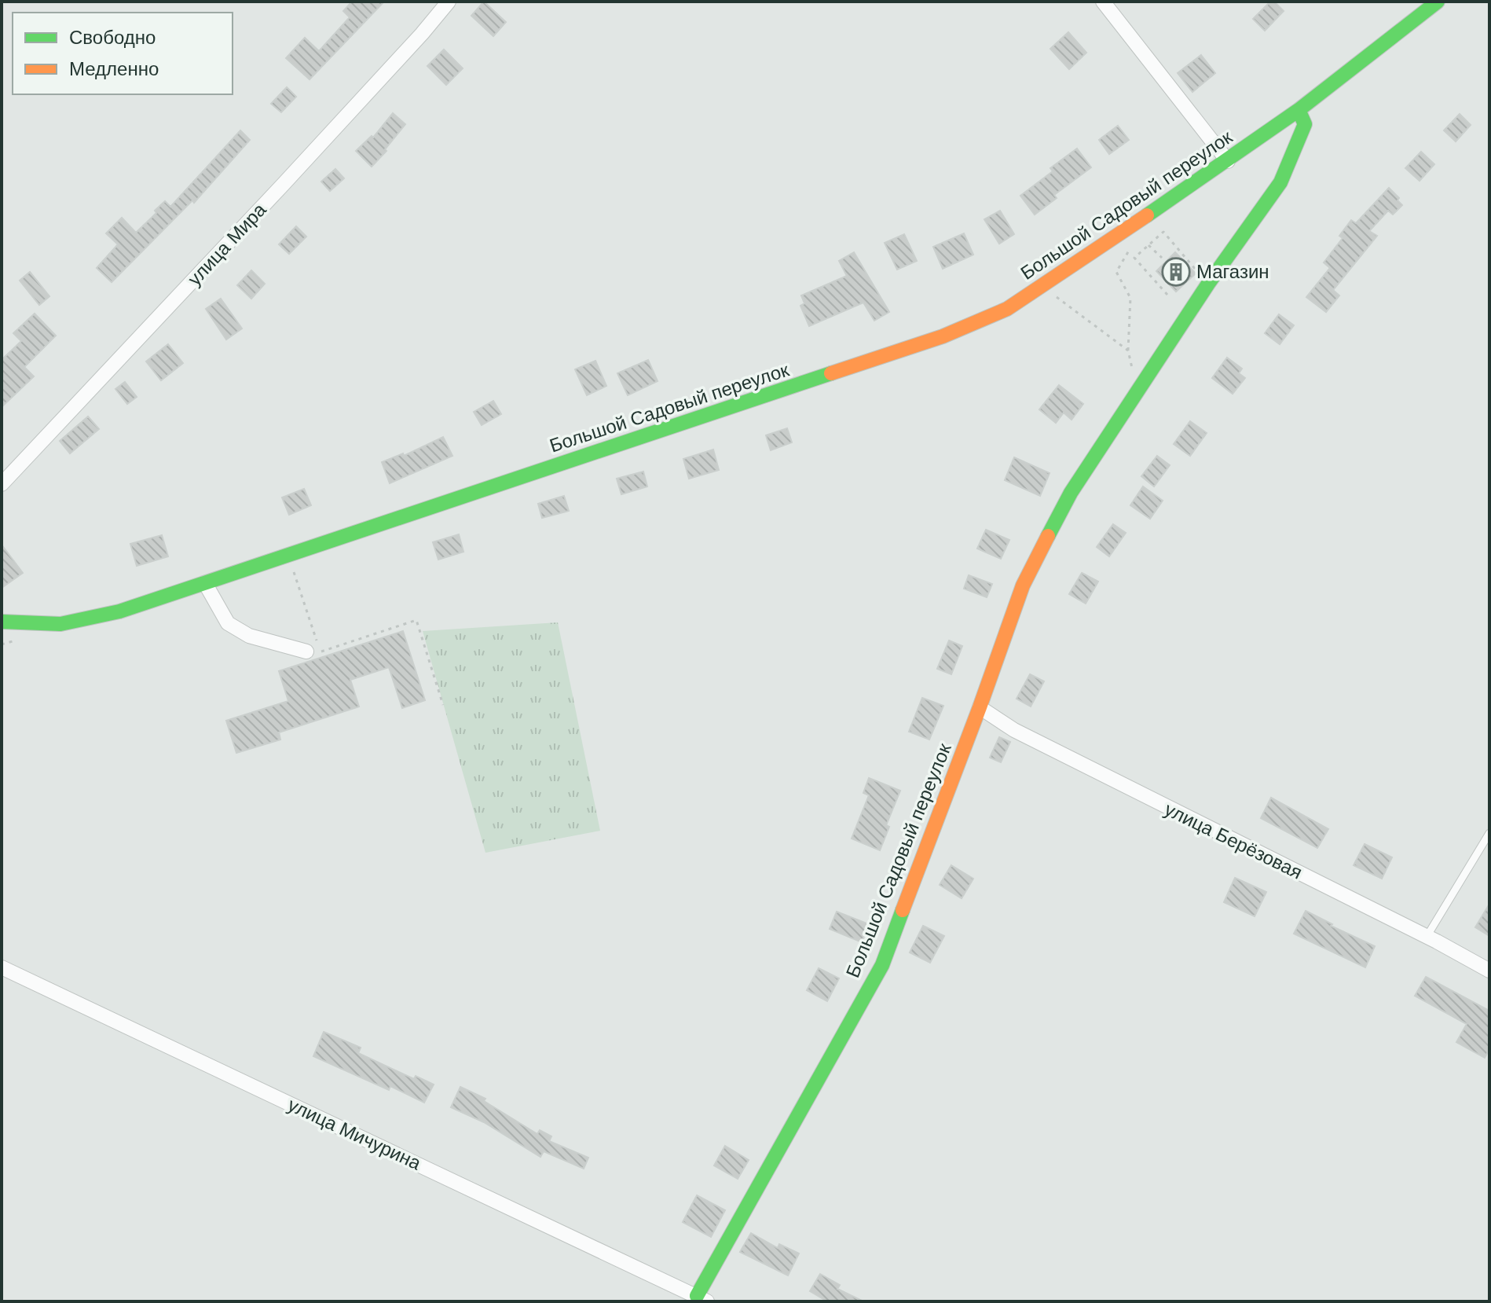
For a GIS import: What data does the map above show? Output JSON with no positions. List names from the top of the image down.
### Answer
{
  "streets": {
    "street": [
      "Большой Садовый переулок",
      "улица Мира",
      "улица Берёзовая",
      "улица Мичурина"
    ]
  },
  "crossings": [
    ["Большой Садовый переулок", "улица Берёзовая"],
    ["Большой Садовый переулок", "улица Мичурина"]
  ],
  "places": {
    "building": ["Магазин"]
  },
  "legend": ["Свободно", "Медленно"]
}
